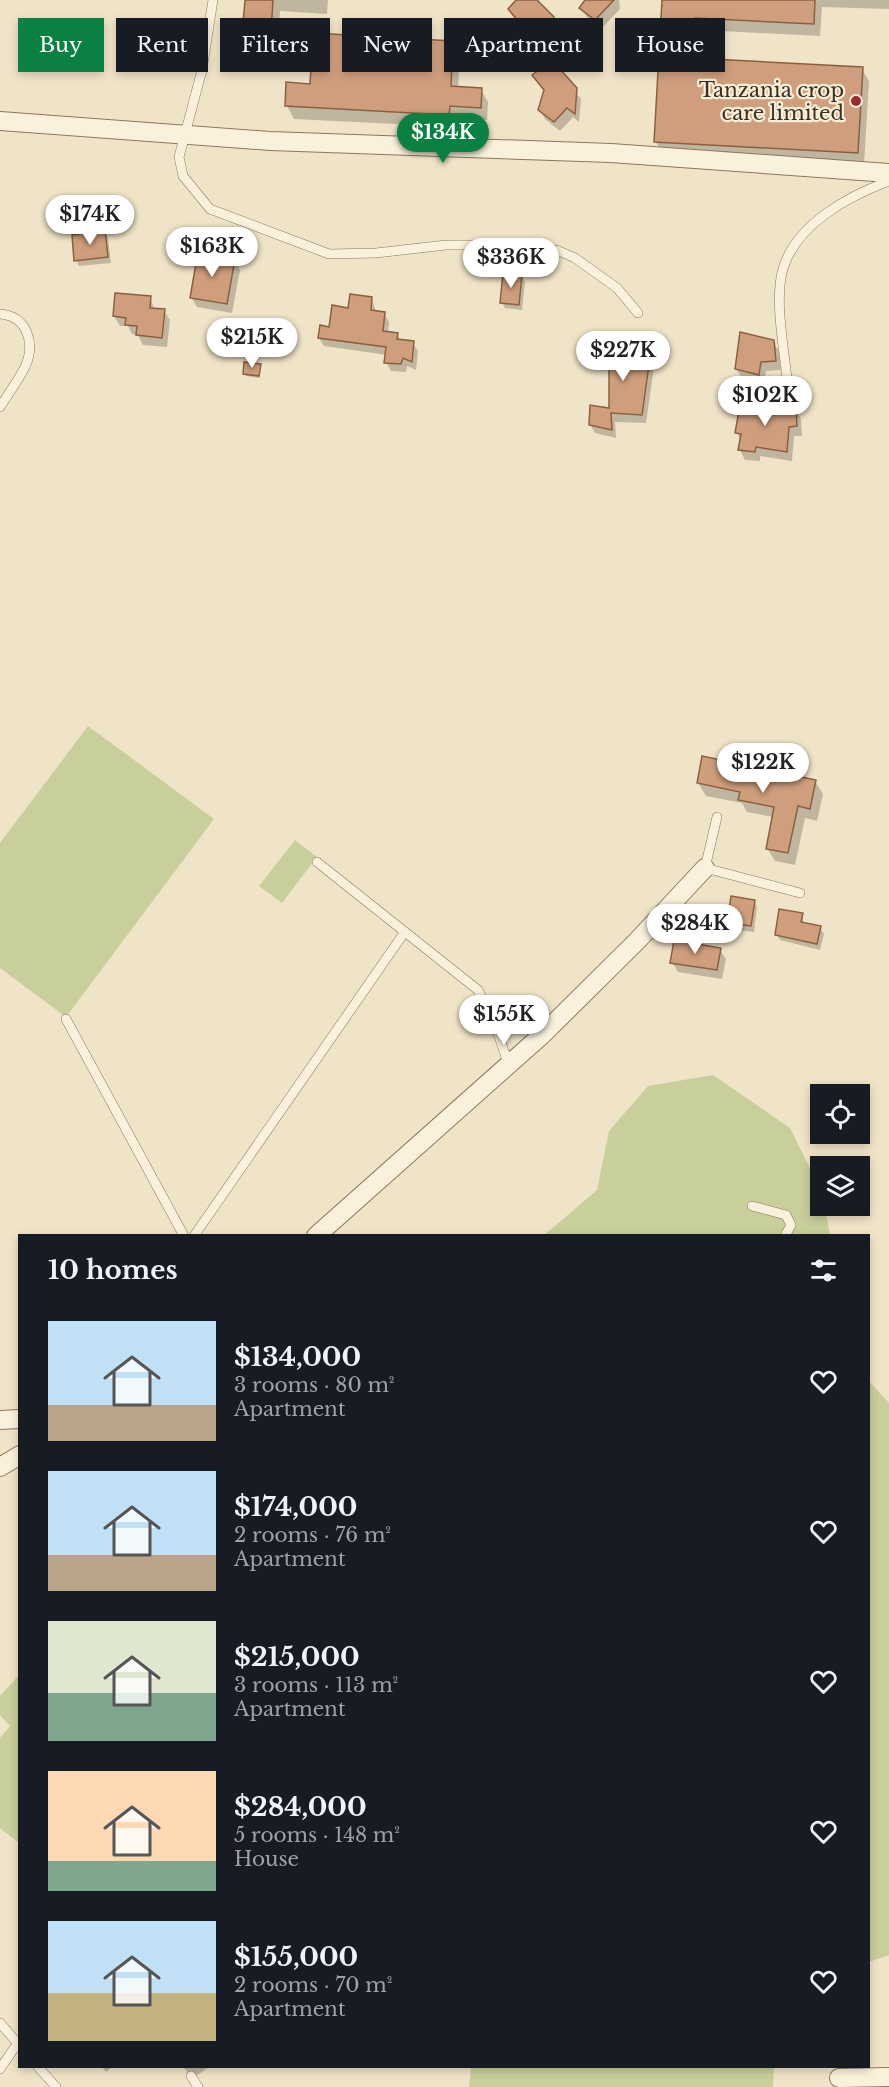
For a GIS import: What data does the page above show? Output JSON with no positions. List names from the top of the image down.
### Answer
{
  "places": ["Tanzania crop care limited"],
  "page": {
    "chip": [
      "Buy",
      "Rent",
      "Filters",
      "New",
      "Apartment",
      "House"
    ],
    "price": [
      "$134K",
      "$174K",
      "$163K",
      "$336K",
      "$215K",
      "$227K",
      "$102K",
      "$122K",
      "$284K",
      "$155K"
    ],
    "heading": "10 homes",
    "list": [
      {
        "name": "$134,000",
        "note": "3 rooms · 80 m² · Apartment"
      },
      {
        "name": "$174,000",
        "note": "2 rooms · 76 m² · Apartment"
      },
      {
        "name": "$215,000",
        "note": "3 rooms · 113 m² · Apartment"
      },
      {
        "name": "$284,000",
        "note": "5 rooms · 148 m² · House"
      },
      {
        "name": "$155,000",
        "note": "2 rooms · 70 m² · Apartment"
      }
    ]
  }
}
